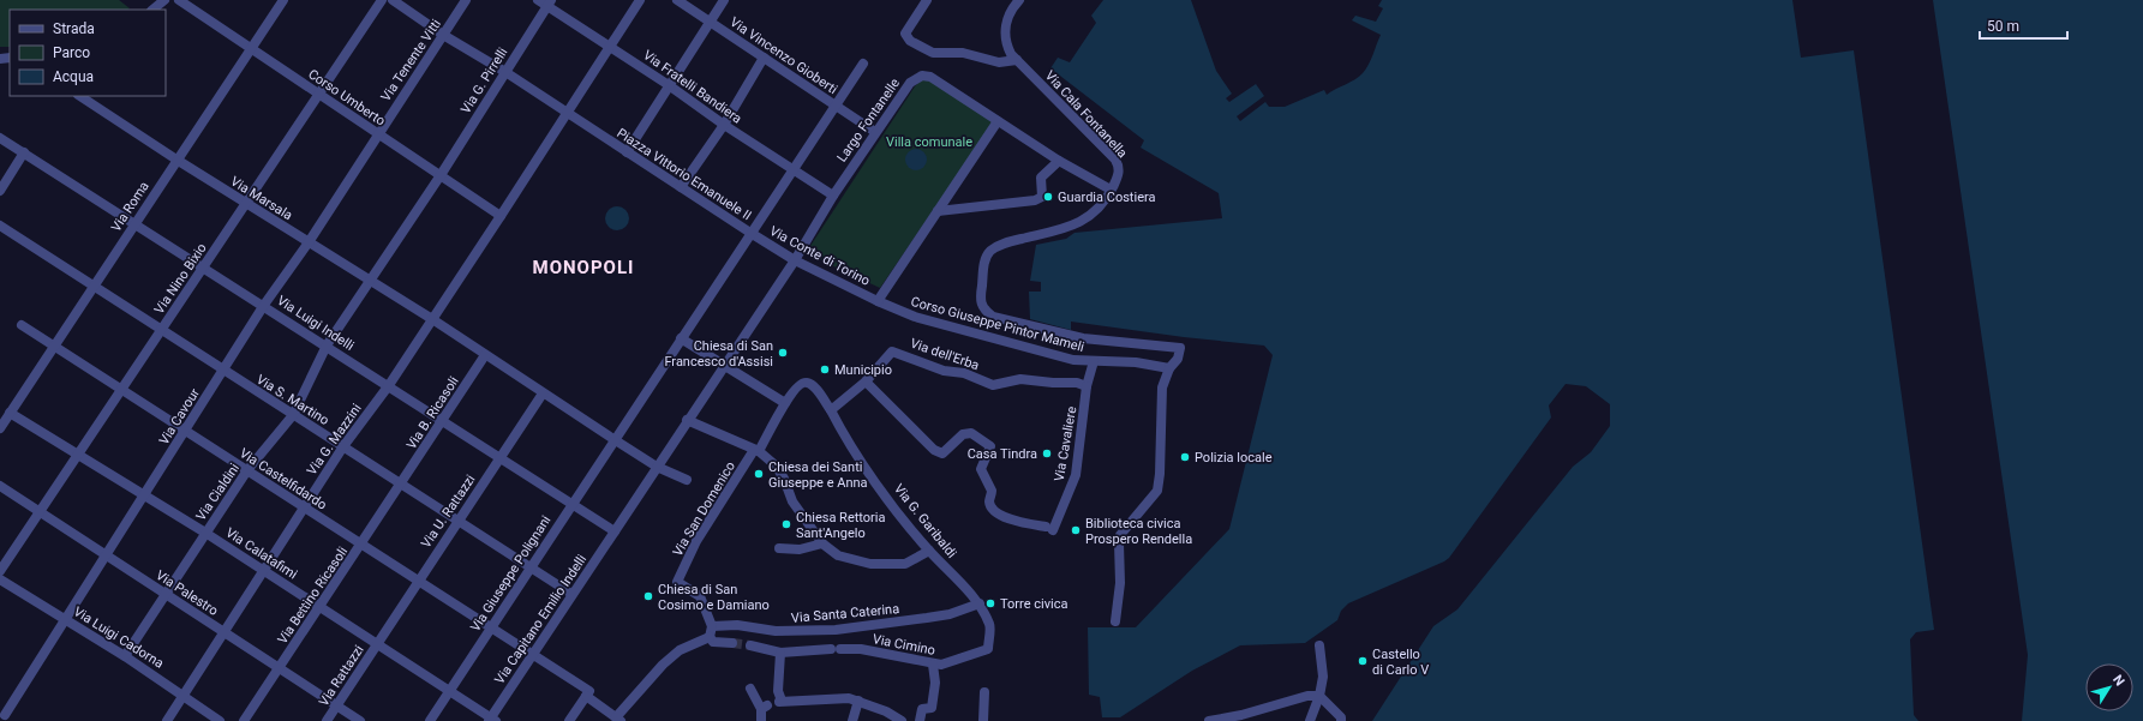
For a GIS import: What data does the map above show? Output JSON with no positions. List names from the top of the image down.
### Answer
{
  "streets": {
    "street": [
      "Via Vincenzo Gioberti",
      "Via Tenente Vitti",
      "Via G. Pirrelli",
      "Via Fratelli Bandiera",
      "Corso Umberto",
      "Via Cala Fontanella",
      "Largo Fontanelle",
      "Piazza Vittorio Emanuele II",
      "Via Marsala",
      "Via Roma",
      "Via Conte di Torino",
      "Via Nino Bixio",
      "Via Luigi Indelli",
      "Corso Giuseppe Pintor Mameli",
      "Via dell'Erba",
      "Via S. Martino",
      "Via B. Ricasoli",
      "Via Cavour",
      "Via G. Mazzini",
      "Via Cavaliere",
      "Via Castelfidardo",
      "Via Cialdini",
      "Via San Domenico",
      "Via U. Rattazzi",
      "Via G. Garibaldi",
      "Via Calatafimi",
      "Via Giuseppe Polignani",
      "Via Palestro",
      "Via Bettino Ricasoli",
      "Via Santa Caterina",
      "Via Capitano Emilio Indelli",
      "Via Luigi Cadorna",
      "Via Cimino",
      "Via Rattazzi"
    ]
  },
  "crossings": [
    ["Via Vincenzo Gioberti", "Largo Fontanelle"],
    ["Via Tenente Vitti", "Corso Umberto"],
    ["Via Tenente Vitti", "Piazza Vittorio Emanuele II"],
    ["Via Tenente Vitti", "Via Cavour"],
    ["Via G. Pirrelli", "Via Fratelli Bandiera"],
    ["Via G. Pirrelli", "Corso Umberto"],
    ["Via G. Pirrelli", "Piazza Vittorio Emanuele II"],
    ["Via G. Pirrelli", "Via Cialdini"],
    ["Via Fratelli Bandiera", "Largo Fontanelle"],
    ["Corso Umberto", "Via Roma"],
    ["Corso Umberto", "Via Nino Bixio"],
    ["Corso Umberto", "Via Cavour"],
    ["Corso Umberto", "Via Cialdini"],
    ["Via Cala Fontanella", "Largo Fontanelle"],
    ["Via Cala Fontanella", "Corso Giuseppe Pintor Mameli"],
    ["Largo Fontanelle", "Via Conte di Torino"],
    ["Largo Fontanelle", "Via Capitano Emilio Indelli"],
    ["Piazza Vittorio Emanuele II", "Via Conte di Torino"],
    ["Piazza Vittorio Emanuele II", "Via Giuseppe Polignani"],
    ["Via Marsala", "Via Roma"],
    ["Via Marsala", "Via Nino Bixio"],
    ["Via Marsala", "Via Cavour"],
    ["Via Marsala", "Via G. Mazzini"],
    ["Via Marsala", "Via Cialdini"],
    ["Via Roma", "Via Luigi Indelli"],
    ["Via Roma", "Via S. Martino"],
    ["Via Roma", "Via Castelfidardo"],
    ["Via Roma", "Via Calatafimi"],
    ["Via Conte di Torino", "Corso Giuseppe Pintor Mameli"],
    ["Via Nino Bixio", "Via Luigi Indelli"],
    ["Via Nino Bixio", "Via S. Martino"],
    ["Via Nino Bixio", "Via Castelfidardo"],
    ["Via Nino Bixio", "Via Calatafimi"],
    ["Via Nino Bixio", "Via Palestro"],
    ["Via Luigi Indelli", "Via B. Ricasoli"],
    ["Via Luigi Indelli", "Via Cavour"],
    ["Via Luigi Indelli", "Via G. Mazzini"],
    ["Via Luigi Indelli", "Via Cialdini"],
    ["Via Luigi Indelli", "Via U. Rattazzi"],
    ["Via Luigi Indelli", "Via Giuseppe Polignani"],
    ["Via Luigi Indelli", "Via Capitano Emilio Indelli"],
    ["Via dell'Erba", "Via Cavaliere"],
    ["Via dell'Erba", "Via G. Garibaldi"],
    ["Via S. Martino", "Via B. Ricasoli"],
    ["Via S. Martino", "Via Cavour"],
    ["Via S. Martino", "Via G. Mazzini"],
    ["Via S. Martino", "Via Cialdini"],
    ["Via S. Martino", "Via U. Rattazzi"],
    ["Via S. Martino", "Via Giuseppe Polignani"],
    ["Via S. Martino", "Via Bettino Ricasoli"],
    ["Via S. Martino", "Via Capitano Emilio Indelli"],
    ["Via B. Ricasoli", "Via Bettino Ricasoli"],
    ["Via Cavour", "Via Castelfidardo"],
    ["Via Cavour", "Via Calatafimi"],
    ["Via Cavour", "Via Palestro"],
    ["Via Cavour", "Via Luigi Cadorna"],
    ["Via G. Mazzini", "Via Castelfidardo"],
    ["Via G. Mazzini", "Via Calatafimi"],
    ["Via G. Mazzini", "Via Palestro"],
    ["Via G. Mazzini", "Via Luigi Cadorna"],
    ["Via Castelfidardo", "Via Cialdini"],
    ["Via Castelfidardo", "Via U. Rattazzi"],
    ["Via Castelfidardo", "Via Giuseppe Polignani"],
    ["Via Castelfidardo", "Via Bettino Ricasoli"],
    ["Via Castelfidardo", "Via Capitano Emilio Indelli"],
    ["Via Cialdini", "Via Calatafimi"],
    ["Via Cialdini", "Via Palestro"],
    ["Via Cialdini", "Via Luigi Cadorna"],
    ["Via San Domenico", "Via Santa Caterina"],
    ["Via U. Rattazzi", "Via Calatafimi"],
    ["Via U. Rattazzi", "Via Rattazzi"],
    ["Via G. Garibaldi", "Via Santa Caterina"],
    ["Via G. Garibaldi", "Via Cimino"],
    ["Via Calatafimi", "Via Giuseppe Polignani"],
    ["Via Calatafimi", "Via Bettino Ricasoli"],
    ["Via Calatafimi", "Via Capitano Emilio Indelli"],
    ["Via Calatafimi", "Via Rattazzi"],
    ["Via Palestro", "Via Bettino Ricasoli"],
    ["Via Palestro", "Via Rattazzi"]
  ],
  "districts": ["MONOPOLI"],
  "parks": ["Villa comunale"],
  "places": [
    "Guardia Costiera",
    "Chiesa di San Francesco d'Assisi",
    "Municipio",
    "Casa Tindra",
    "Polizia locale",
    "Chiesa dei Santi Giuseppe e Anna",
    "Chiesa Rettoria Sant'Angelo",
    "Biblioteca civica Prospero Rendella",
    "Chiesa di San Cosimo e Damiano",
    "Torre civica",
    "Castello di Carlo V"
  ],
  "legend": ["Strada", "Parco", "Acqua"],
  "scale_bar": "50 m",
  "north": "top right"
}
